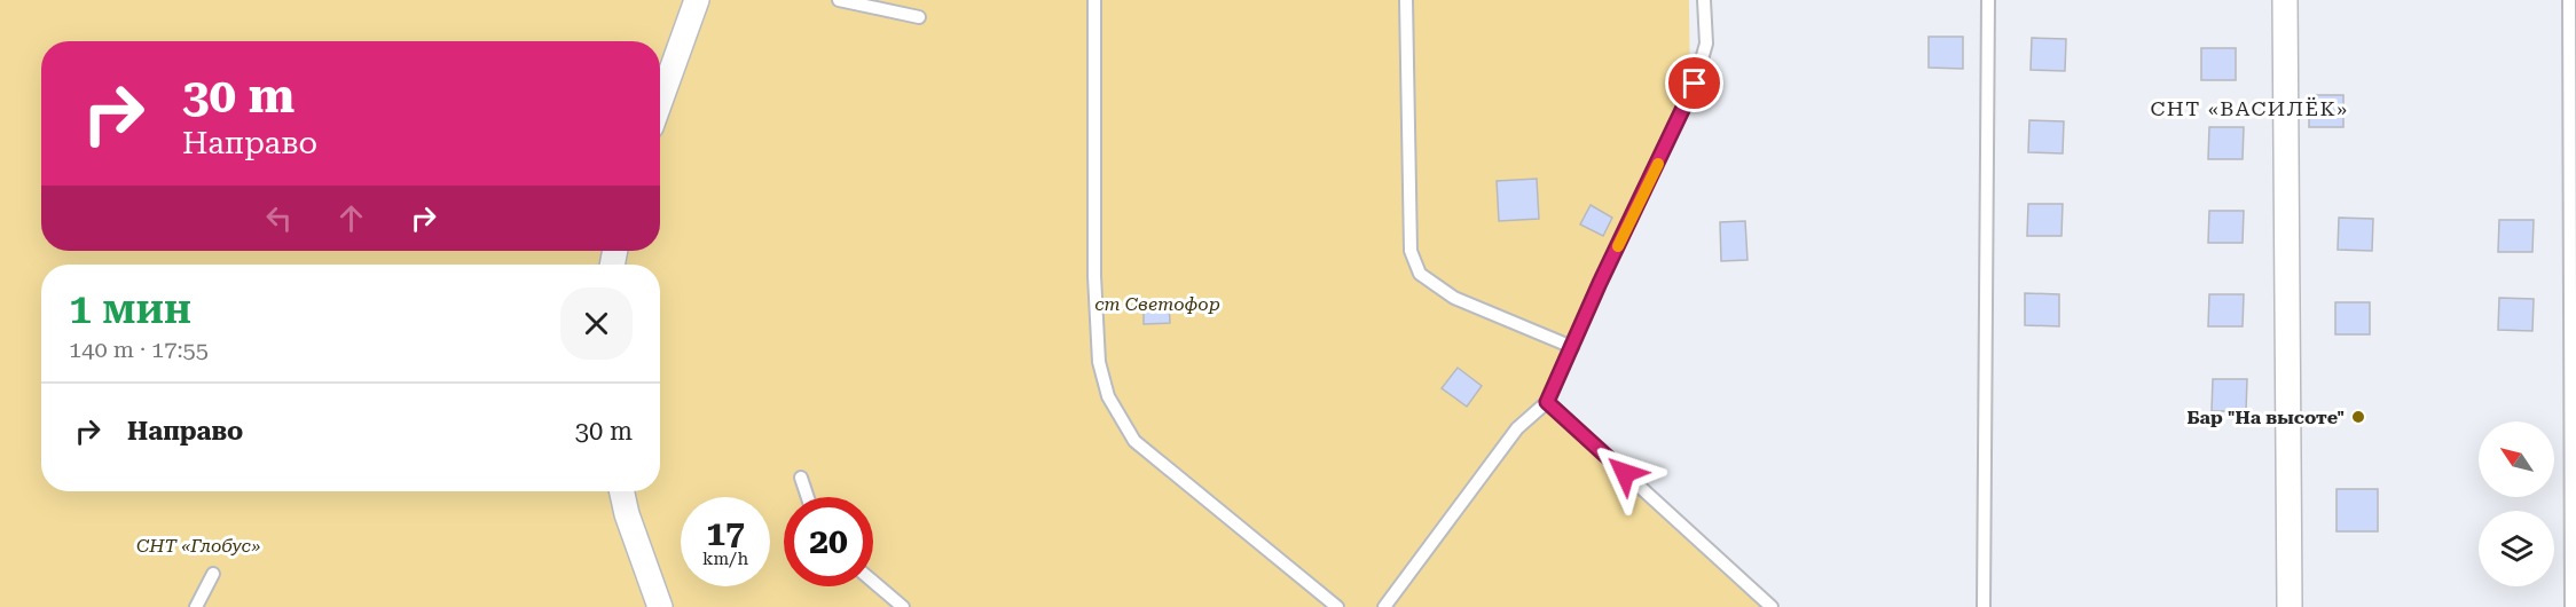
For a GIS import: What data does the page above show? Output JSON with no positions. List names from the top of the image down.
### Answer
{
  "districts": ["СНТ «ВАСИЛЁК»"],
  "parks": ["ст Светофор", "СНТ «Глобус»"],
  "places": ["Бар \"На высоте\""],
  "north": "top left",
  "page": {
    "turn": ["30 m", "Направо"],
    "heading": ["1 мин", "140 m · 17:55"],
    "list": [
      {
        "name": "Направо",
        "value": "30 m"
      }
    ],
    "speed": "17 km/h",
    "limit": "20"
  }
}
